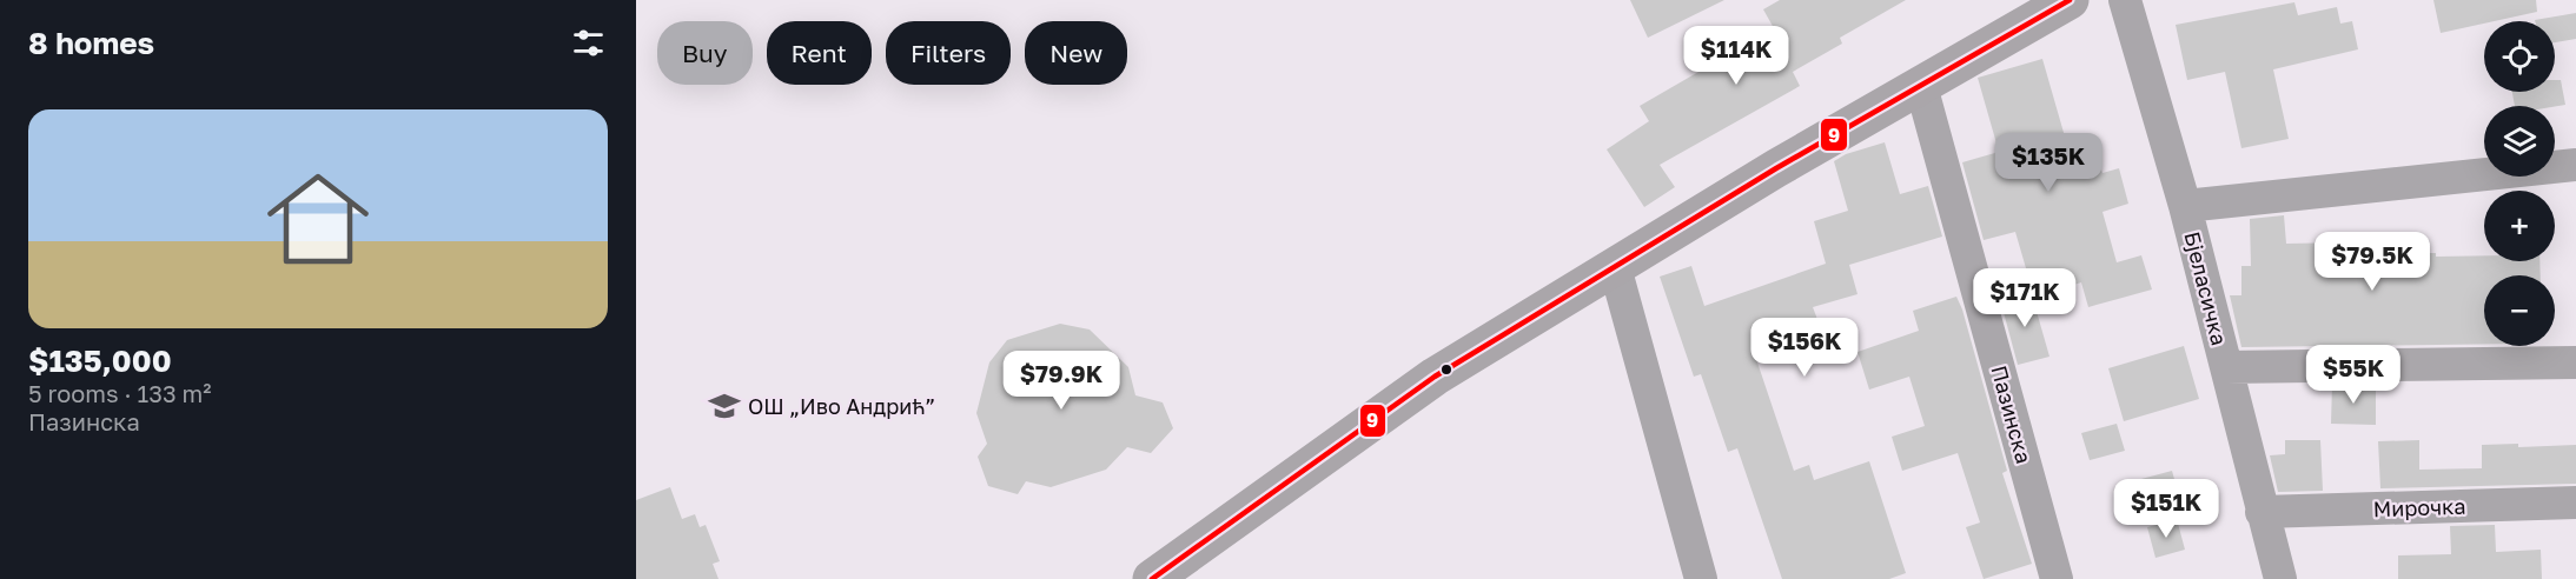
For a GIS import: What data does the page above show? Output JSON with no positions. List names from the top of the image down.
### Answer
{
  "streets": {
    "street": ["Бјеласичка", "Пазинска", "Мирочка"]
  },
  "crossings": [
    ["Бјеласичка", "Мирочка"]
  ],
  "places": {
    "school or university": ["ОШ „Иво Андрић”"]
  },
  "lines": ["transit line 9"],
  "page": {
    "heading": "8 homes",
    "map_buttons": ["+", "−"],
    "chip": [
      "Buy",
      "Rent",
      "Filters",
      "New"
    ],
    "price": [
      "$114K",
      "$135K",
      "$79.5K",
      "$171K",
      "$156K",
      "$55K",
      "$79.9K",
      "$151K"
    ],
    "list": [
      {
        "name": "$135,000",
        "note": "5 rooms · 133 m² · Пазинска"
      }
    ]
  }
}
